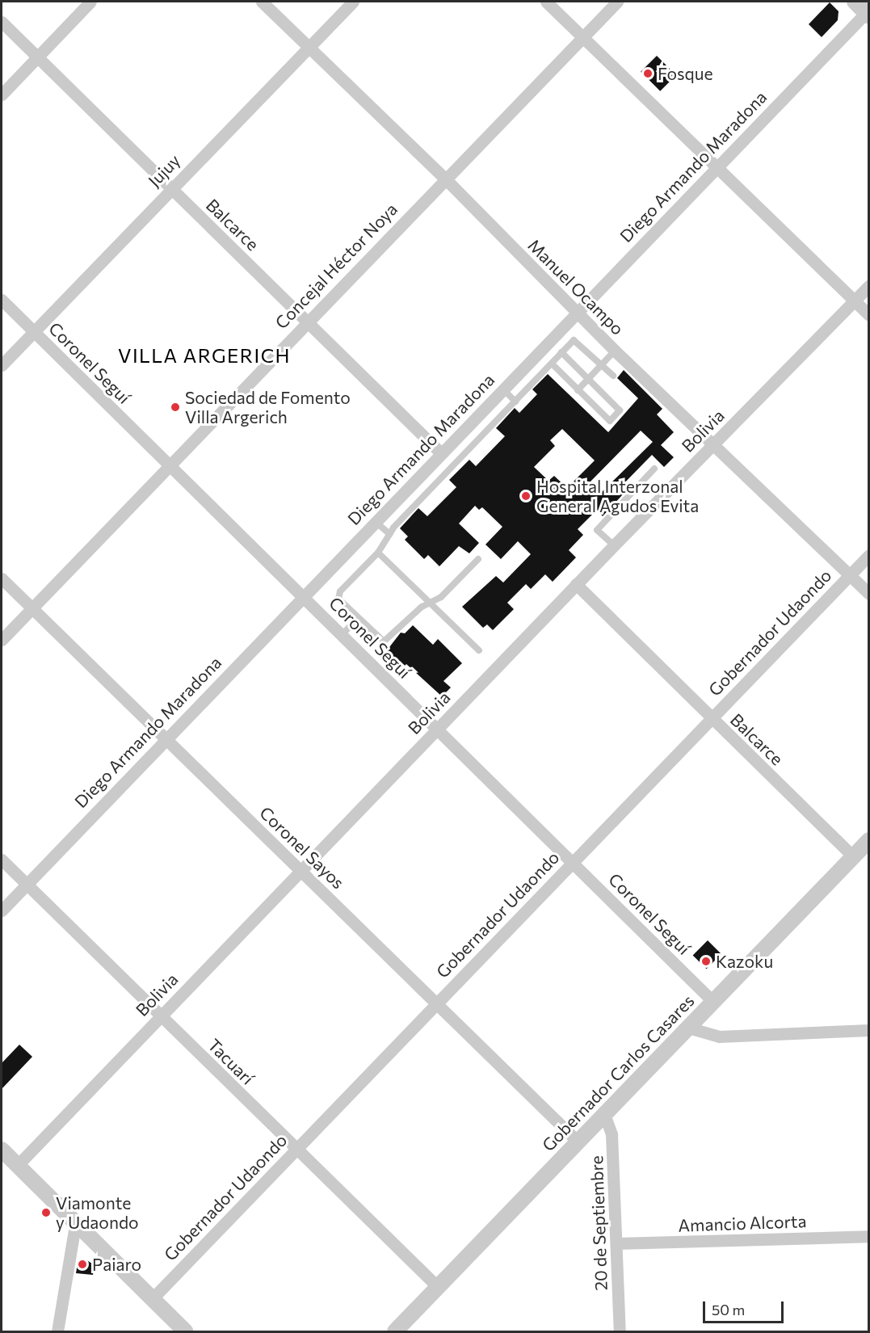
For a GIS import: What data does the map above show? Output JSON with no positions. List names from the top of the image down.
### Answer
{
  "streets": {
    "street": [
      "Diego Armando Maradona",
      "Jujuy",
      "Balcarce",
      "Concejal Héctor Noya",
      "Manuel Ocampo",
      "Coronel Seguí",
      "Bolivia",
      "Gobernador Udaondo",
      "Coronel Sayos",
      "Tacuarí",
      "Gobernador Carlos Casares",
      "20 de Septiembre",
      "Amancio Alcorta"
    ]
  },
  "crossings": [
    ["Diego Armando Maradona", "Balcarce"],
    ["Diego Armando Maradona", "Manuel Ocampo"],
    ["Diego Armando Maradona", "Coronel Seguí"],
    ["Diego Armando Maradona", "Coronel Sayos"],
    ["Diego Armando Maradona", "Tacuarí"],
    ["Jujuy", "Balcarce"],
    ["Jujuy", "Manuel Ocampo"],
    ["Jujuy", "Coronel Seguí"],
    ["Balcarce", "Concejal Héctor Noya"],
    ["Balcarce", "Bolivia"],
    ["Balcarce", "Gobernador Udaondo"],
    ["Balcarce", "Gobernador Carlos Casares"],
    ["Concejal Héctor Noya", "Manuel Ocampo"],
    ["Concejal Héctor Noya", "Coronel Seguí"],
    ["Concejal Héctor Noya", "Coronel Sayos"],
    ["Manuel Ocampo", "Bolivia"],
    ["Manuel Ocampo", "Gobernador Udaondo"],
    ["Coronel Seguí", "Bolivia"],
    ["Coronel Seguí", "Gobernador Udaondo"],
    ["Coronel Seguí", "Gobernador Carlos Casares"],
    ["Bolivia", "Coronel Sayos"],
    ["Bolivia", "Tacuarí"],
    ["Gobernador Udaondo", "Coronel Sayos"],
    ["Gobernador Udaondo", "Tacuarí"],
    ["Coronel Sayos", "Gobernador Carlos Casares"],
    ["Tacuarí", "Gobernador Carlos Casares"],
    ["Gobernador Carlos Casares", "20 de Septiembre"],
    ["20 de Septiembre", "Amancio Alcorta"]
  ],
  "districts": ["VILLA ARGERICH"],
  "places": [
    "Fosque",
    "Sociedad de Fomento Villa Argerich",
    "Hospital Interzonal General Agudos Evita",
    "Kazoku",
    "Viamonte y Udaondo",
    "Paiaro"
  ],
  "scale_bar": "50 m"
}
